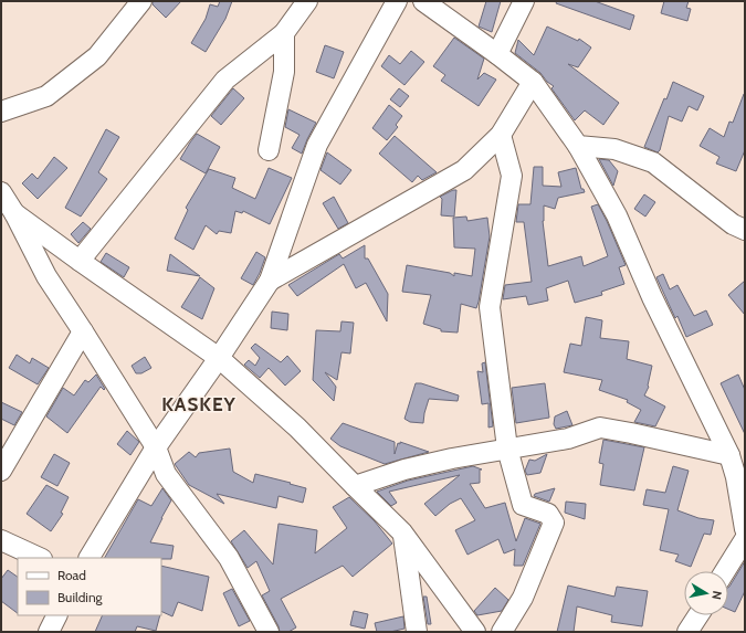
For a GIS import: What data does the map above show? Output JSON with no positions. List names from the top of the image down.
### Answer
{
  "districts": ["KASKEY"],
  "legend": ["Road", "Building"],
  "north": "right"
}
